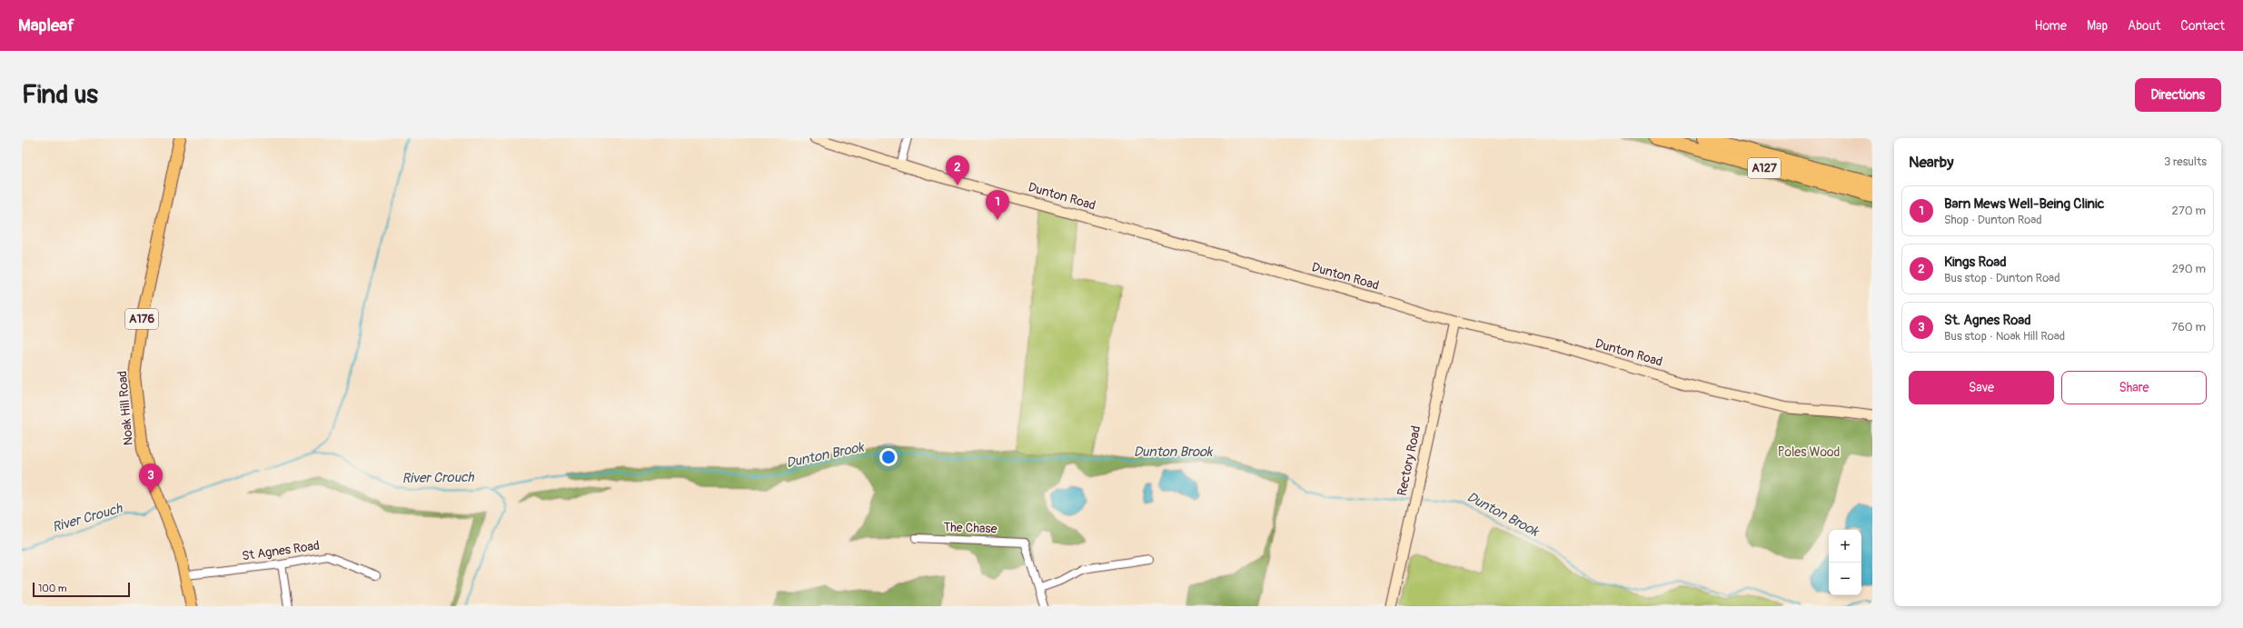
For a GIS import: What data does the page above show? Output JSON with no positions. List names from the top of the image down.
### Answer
{
  "streets": {
    "highway": ["A127"],
    "main road": ["A176", "Noak Hill Road"],
    "street": [
      "Dunton Road",
      "Rectory Road",
      "The Chase",
      "St Agnes Road"
    ]
  },
  "crossings": [
    ["Dunton Road", "Rectory Road"],
    ["Noak Hill Road", "St Agnes Road"]
  ],
  "water": ["Dunton Brook", "River Crouch"],
  "parks": ["Poles Wood"],
  "scale_bar": "100 m",
  "page": {
    "header": "Mapleaf",
    "nav": [
      "Home",
      "Map",
      "About",
      "Contact"
    ],
    "buttons": [
      "Directions",
      ["Save", "Share"]
    ],
    "title": "Find us",
    "heading": ["Nearby", "3 results"],
    "pins": ["2", "1", "3"],
    "list": [
      {
        "mark": "1",
        "name": "Barn Mews Well-Being Clinic",
        "note": "Shop · Dunton Road",
        "value": "270 m"
      },
      {
        "mark": "2",
        "name": "Kings Road",
        "note": "Bus stop · Dunton Road",
        "value": "290 m"
      },
      {
        "mark": "3",
        "name": "St. Agnes Road",
        "note": "Bus stop · Noak Hill Road",
        "value": "760 m"
      }
    ],
    "map_buttons": ["+", "−"],
    "scale": "100 m"
  }
}
